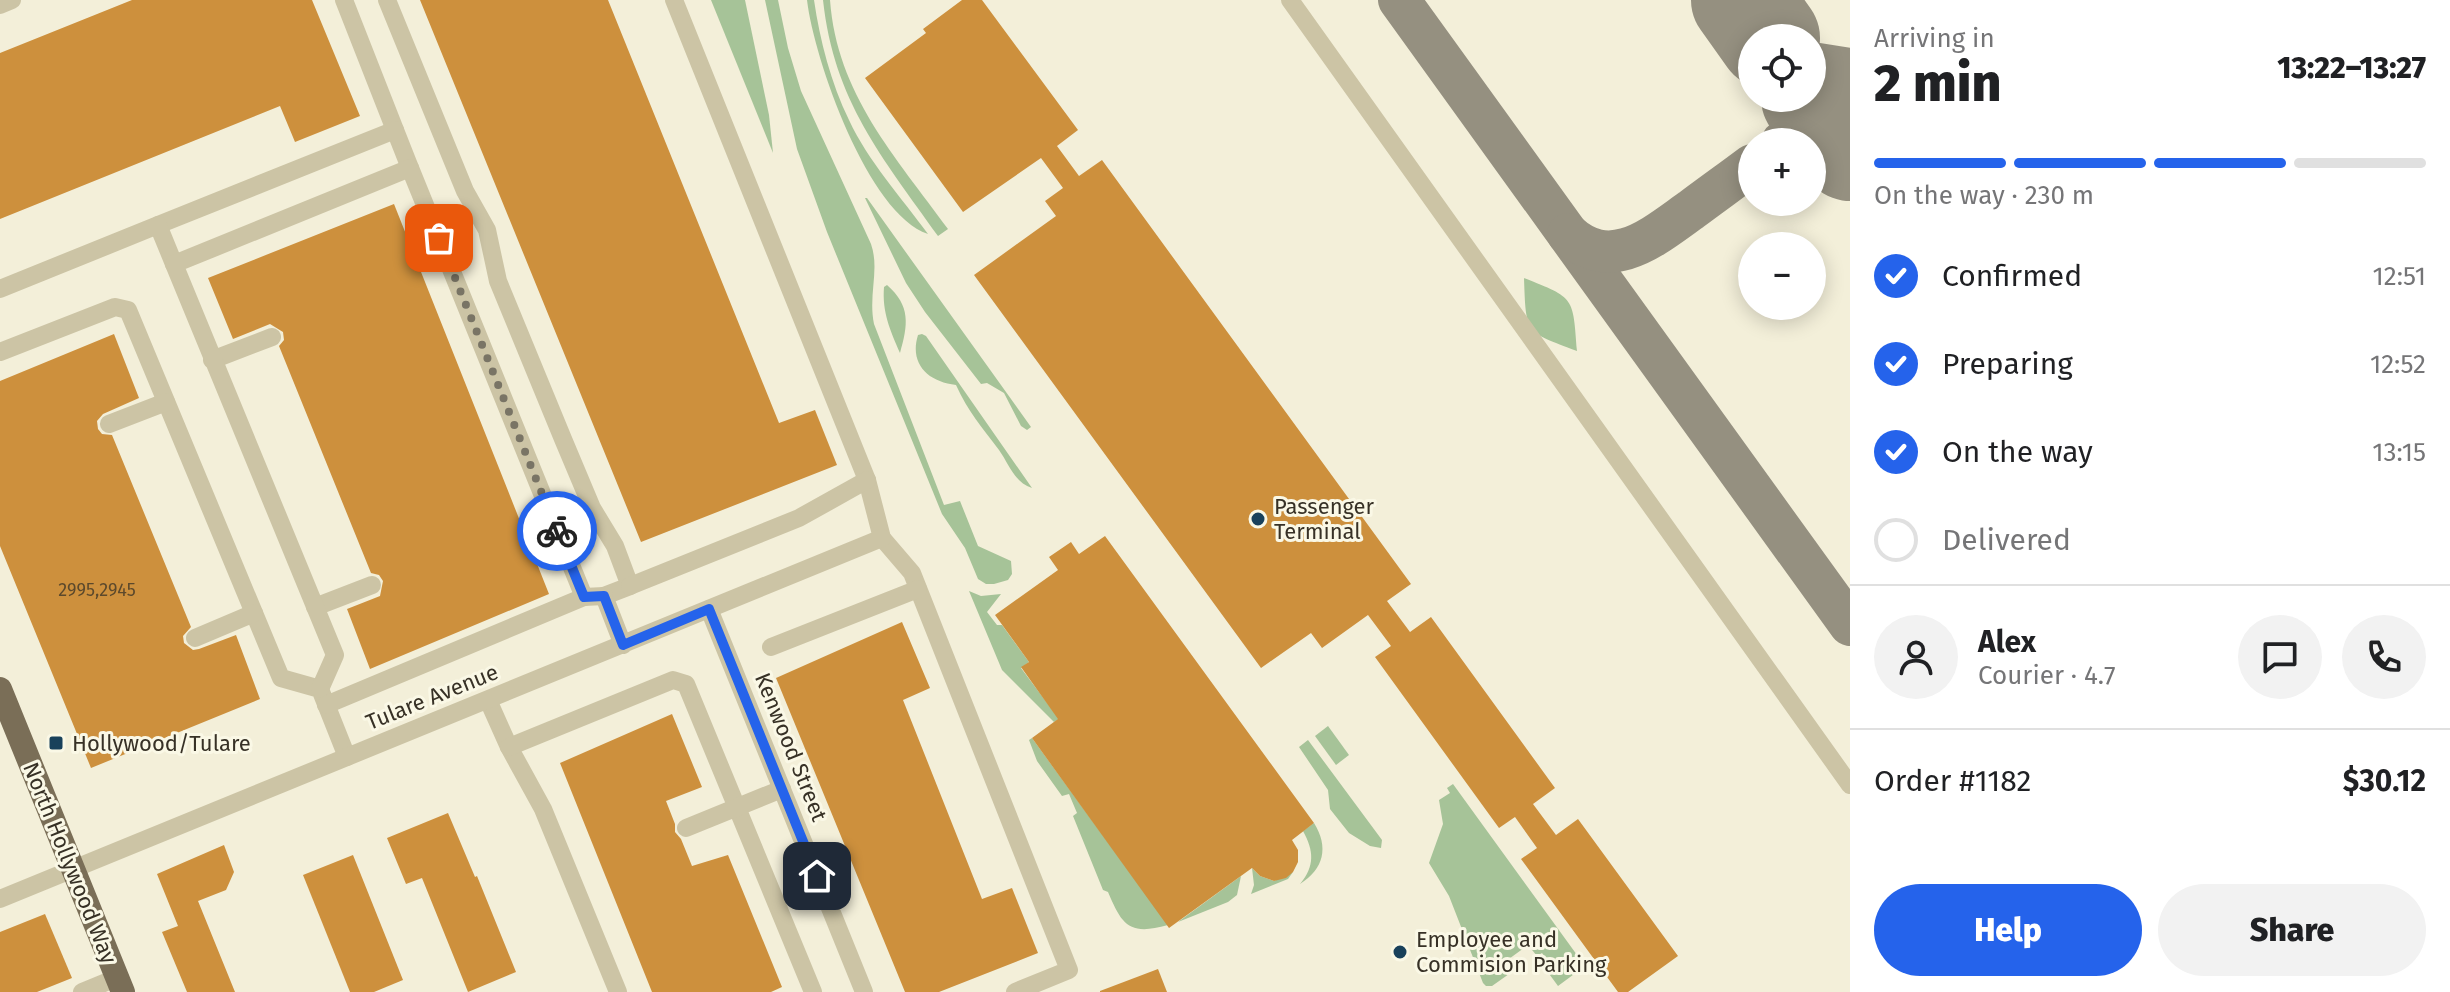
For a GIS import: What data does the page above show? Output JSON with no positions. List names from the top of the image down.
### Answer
{
  "streets": {
    "main road": ["North Hollywood Way"],
    "street": ["Tulare Avenue", "Kenwood Street"]
  },
  "crossings": [
    ["Tulare Avenue", "Kenwood Street"],
    ["Tulare Avenue", "North Hollywood Way"]
  ],
  "places": {
    "other": ["Passenger Terminal", "Employee and Commision Parking"],
    "transit": ["Hollywood/Tulare"]
  },
  "house_numbers": ["2995,2945"],
  "page": {
    "heading": ["2 min", "Arriving in", "13:22–13:27"],
    "panel": [
      "Alex",
      "Courier · 4.7",
      "Order #1182",
      "$30.12"
    ],
    "map_buttons": ["+", "−"],
    "bar": "On the way · 230 m",
    "list": [
      ["Confirmed", "12:51"],
      ["Preparing", "12:52"],
      ["On the way", "13:15"],
      "Delivered"
    ],
    "buttons": ["Help", "Share"]
  }
}
